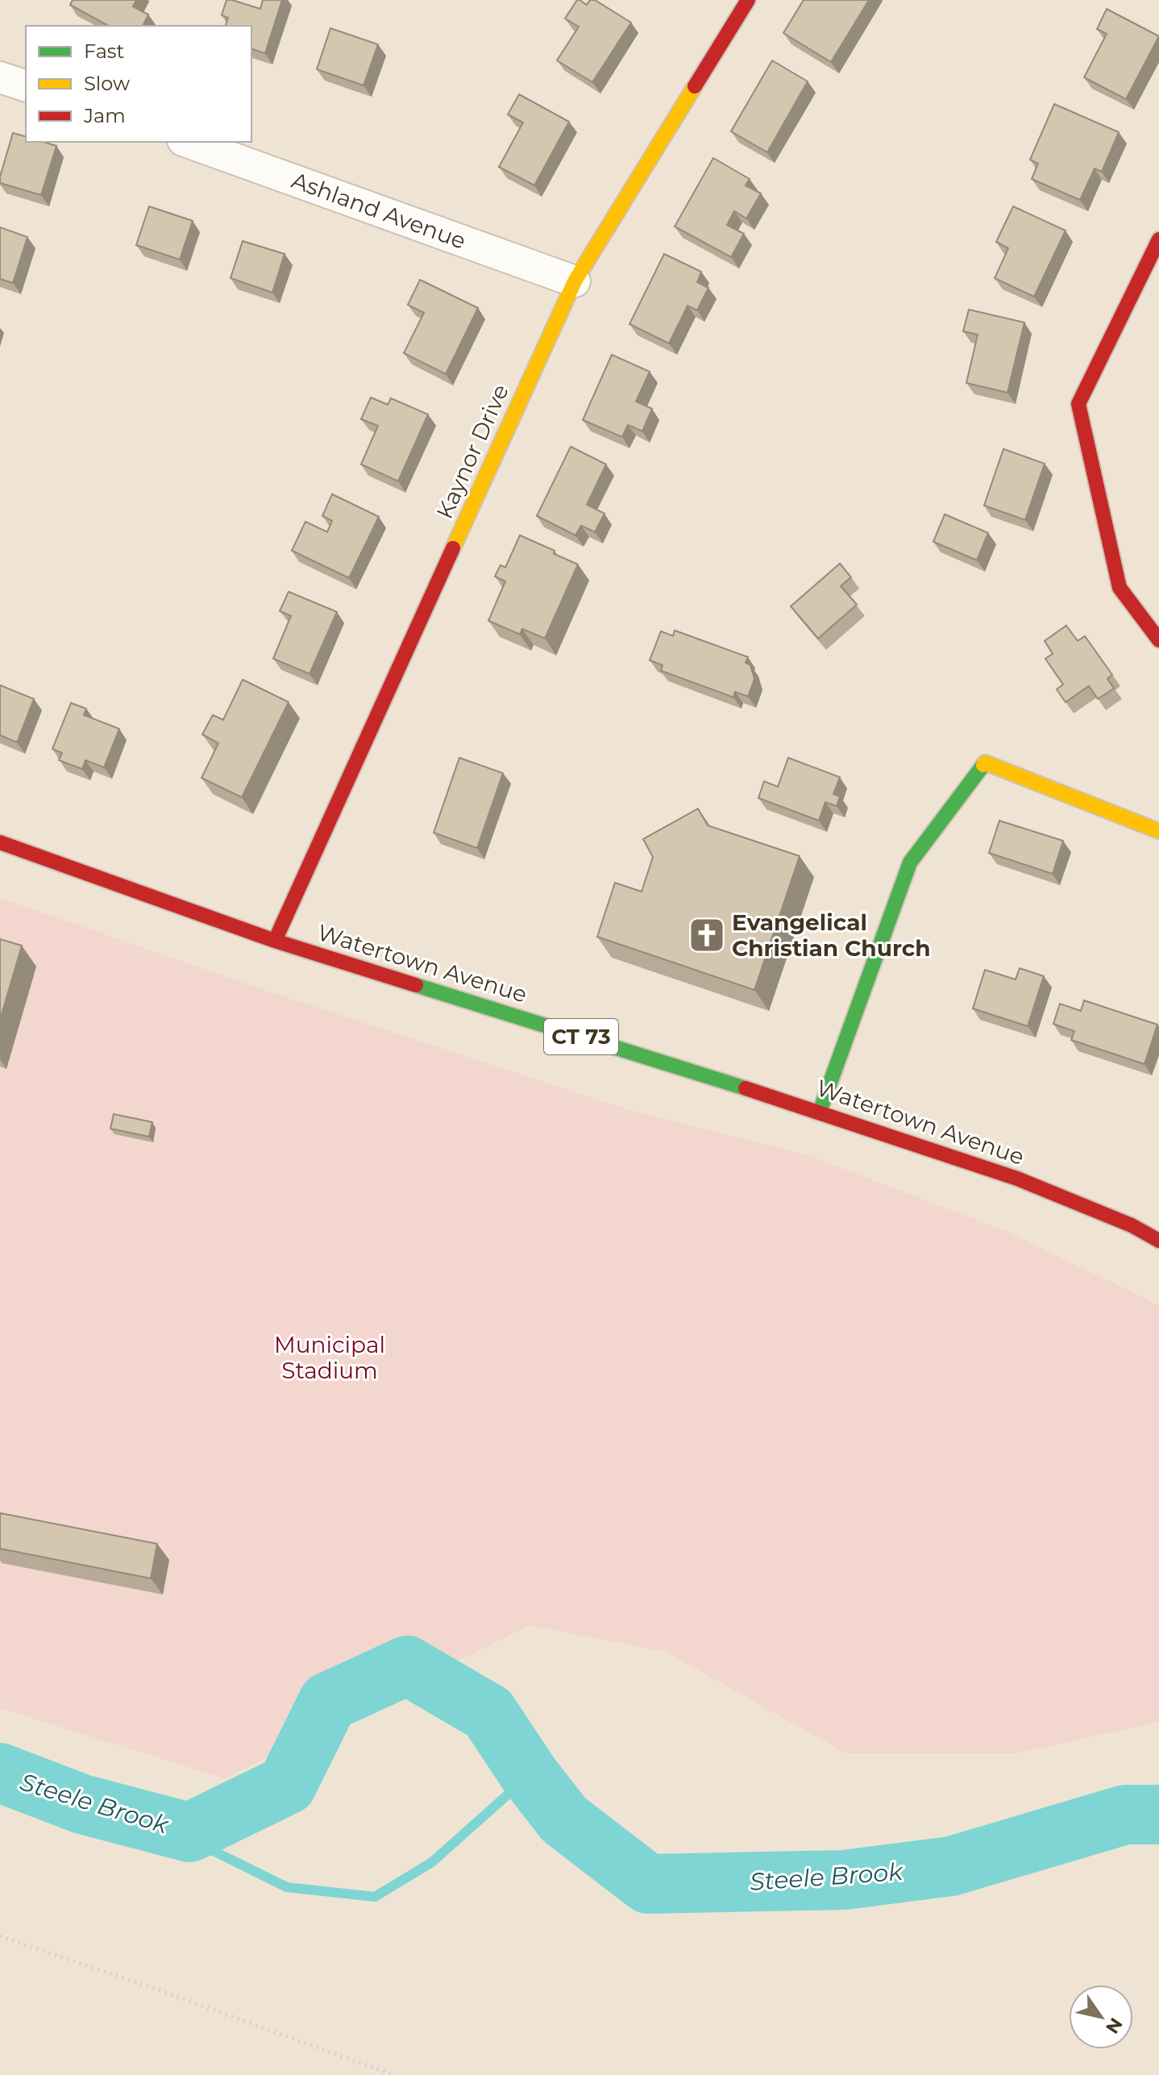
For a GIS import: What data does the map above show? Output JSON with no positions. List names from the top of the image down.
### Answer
{
  "streets": {
    "street": [
      "Ashland Avenue",
      "Kaynor Drive",
      "Watertown Avenue",
      "CT 73"
    ]
  },
  "crossings": [
    ["Ashland Avenue", "Kaynor Drive"],
    ["Kaynor Drive", "Watertown Avenue"]
  ],
  "water": ["Steele Brook"],
  "parks": ["Municipal Stadium"],
  "places": {
    "church": ["Evangelical Christian Church"]
  },
  "legend": ["Fast", "Slow", "Jam"],
  "north": "bottom right"
}
